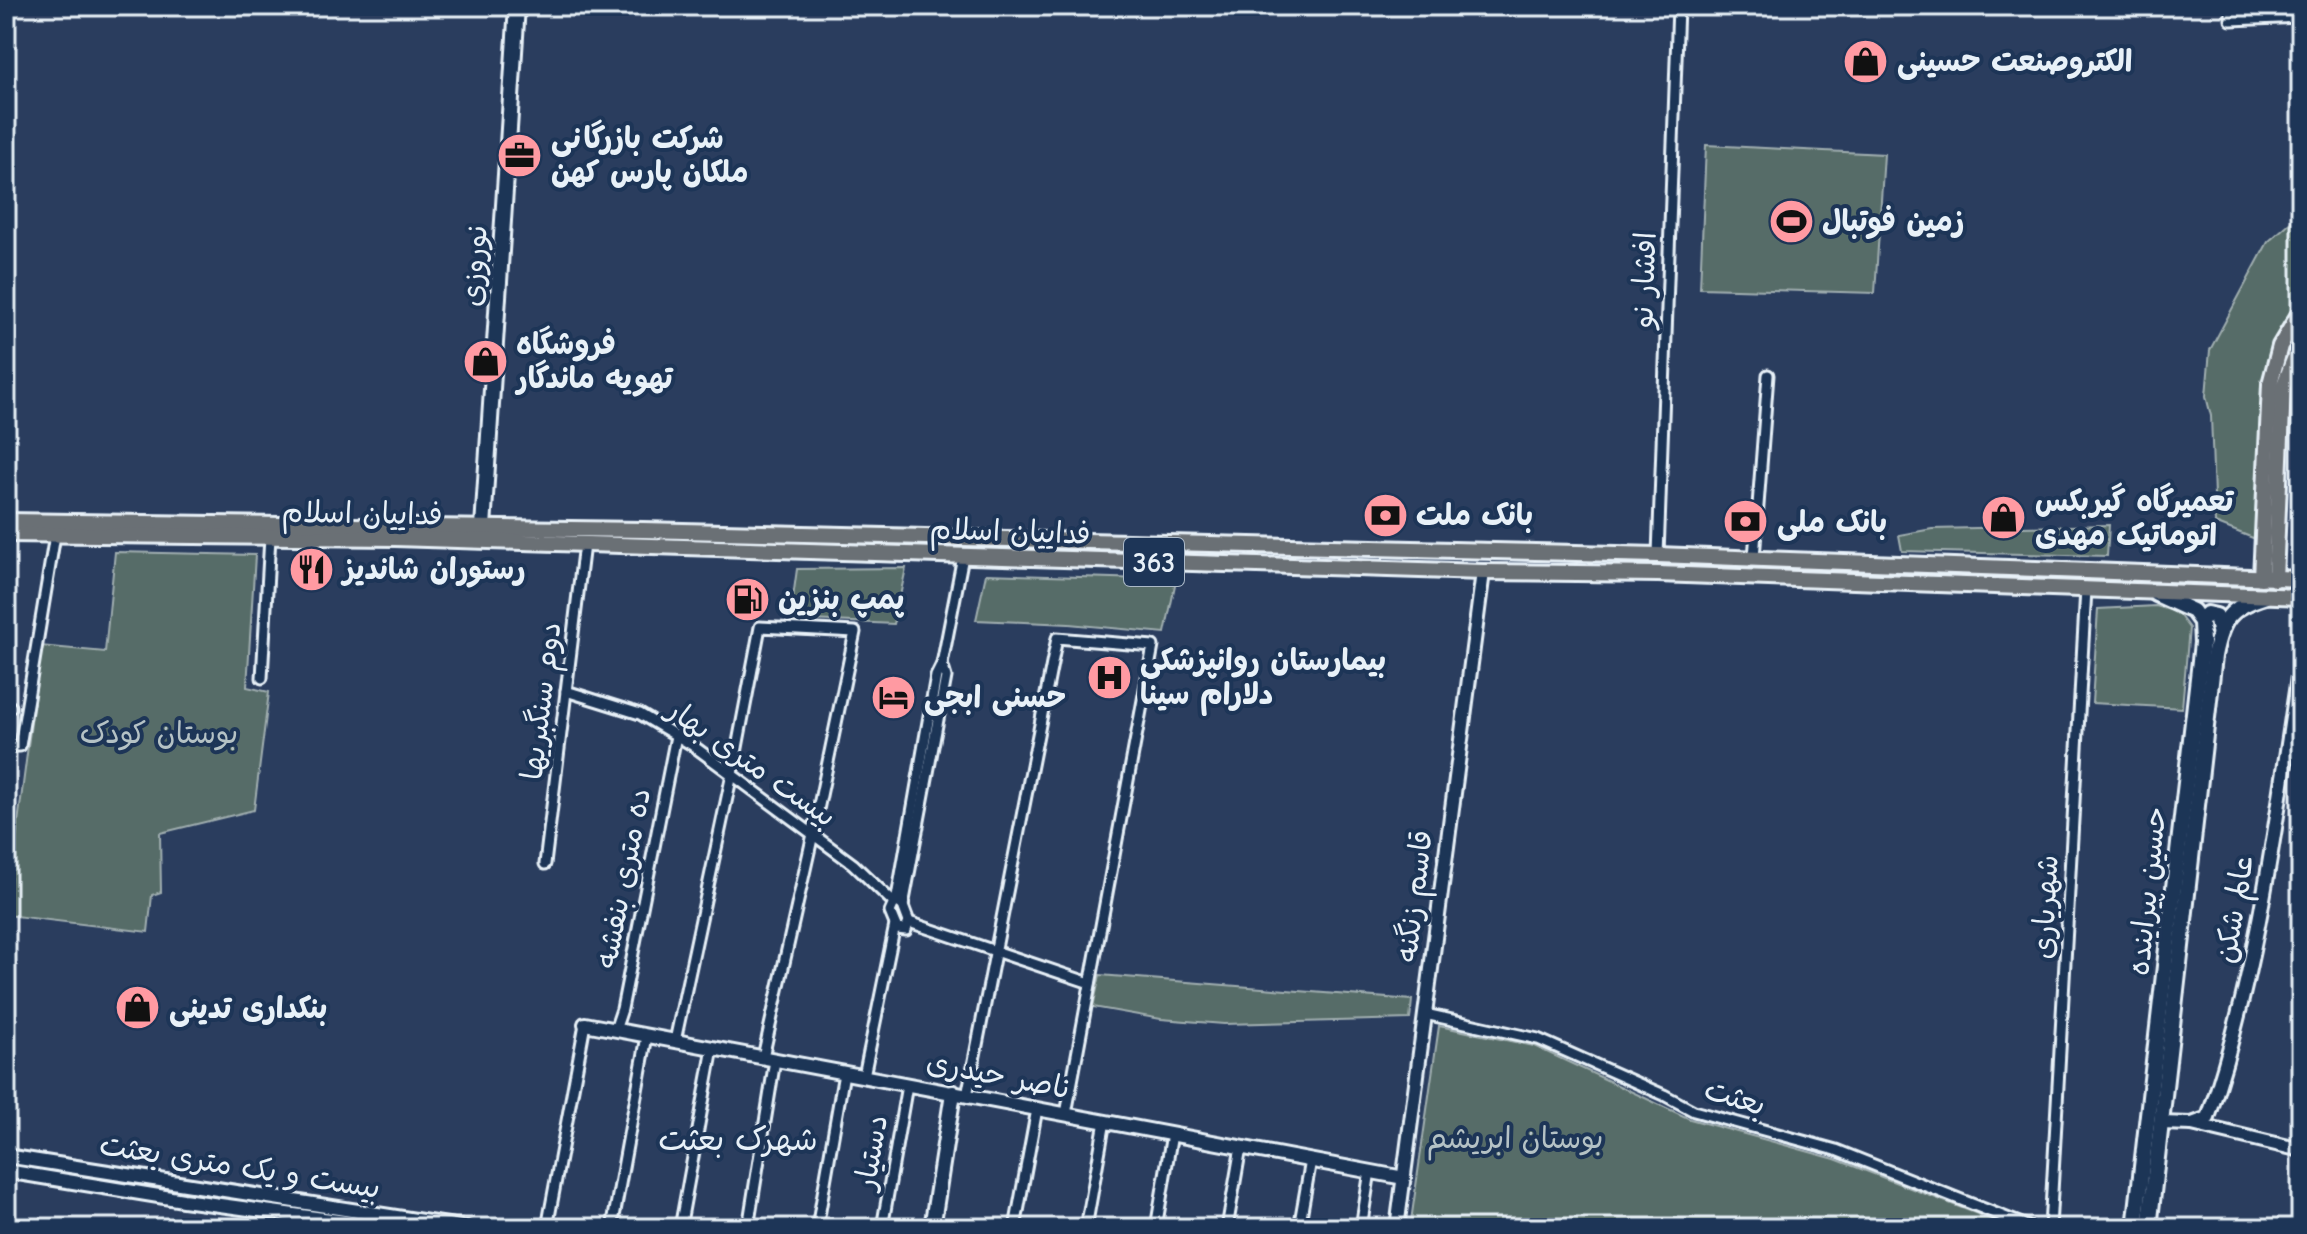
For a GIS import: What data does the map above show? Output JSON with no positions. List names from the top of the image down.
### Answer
{
  "streets": {
    "main road": [
      "نوروزی",
      "فداییان اسلام",
      "363",
      "حسین پیراینده"
    ],
    "street": [
      "افشار نو",
      "دوم سنگبریها",
      "بیست متری بهار",
      "ده متری بنفشه",
      "قاسم زنگنه",
      "شهریاری",
      "عالم شکن",
      "ناصر حیدری",
      "بعثت",
      "دستیار",
      "بیست و یک متری بعثت"
    ]
  },
  "crossings": [
    ["نوروزی", "فداییان اسلام"],
    ["افشار نو", "فداییان اسلام"],
    ["فداییان اسلام", "دوم سنگبریها"],
    ["فداییان اسلام", "قاسم زنگنه"],
    ["فداییان اسلام", "شهریاری"],
    ["دوم سنگبریها", "بیست متری بهار"],
    ["بیست متری بهار", "ده متری بنفشه"],
    ["ده متری بنفشه", "ناصر حیدری"],
    ["قاسم زنگنه", "ناصر حیدری"],
    ["قاسم زنگنه", "بعثت"],
    ["ناصر حیدری", "دستیار"]
  ],
  "districts": ["شهرک بعثت"],
  "parks": ["بوستان کودک", "بوستان ابریشم"],
  "places": {
    "shop": [
      "الکتروصنعت حسینی",
      "فروشگاه تهویه ماندگار",
      "تعمیرگاه گیربکس اتوماتیک مهدی",
      "بنکداری تدینی"
    ],
    "office": ["شرکت بازرگانی ملکان پارس کهن"],
    "sports": ["زمین فوتبال"],
    "bank": ["بانک ملت", "بانک ملی"],
    "restaurant": ["رستوران شاندیز"],
    "fuel station": ["پمپ بنزین"],
    "hospital": ["بیمارستان روانپزشکی دلارام سینا"],
    "hotel": ["حسنی ابجی"]
  }
}
